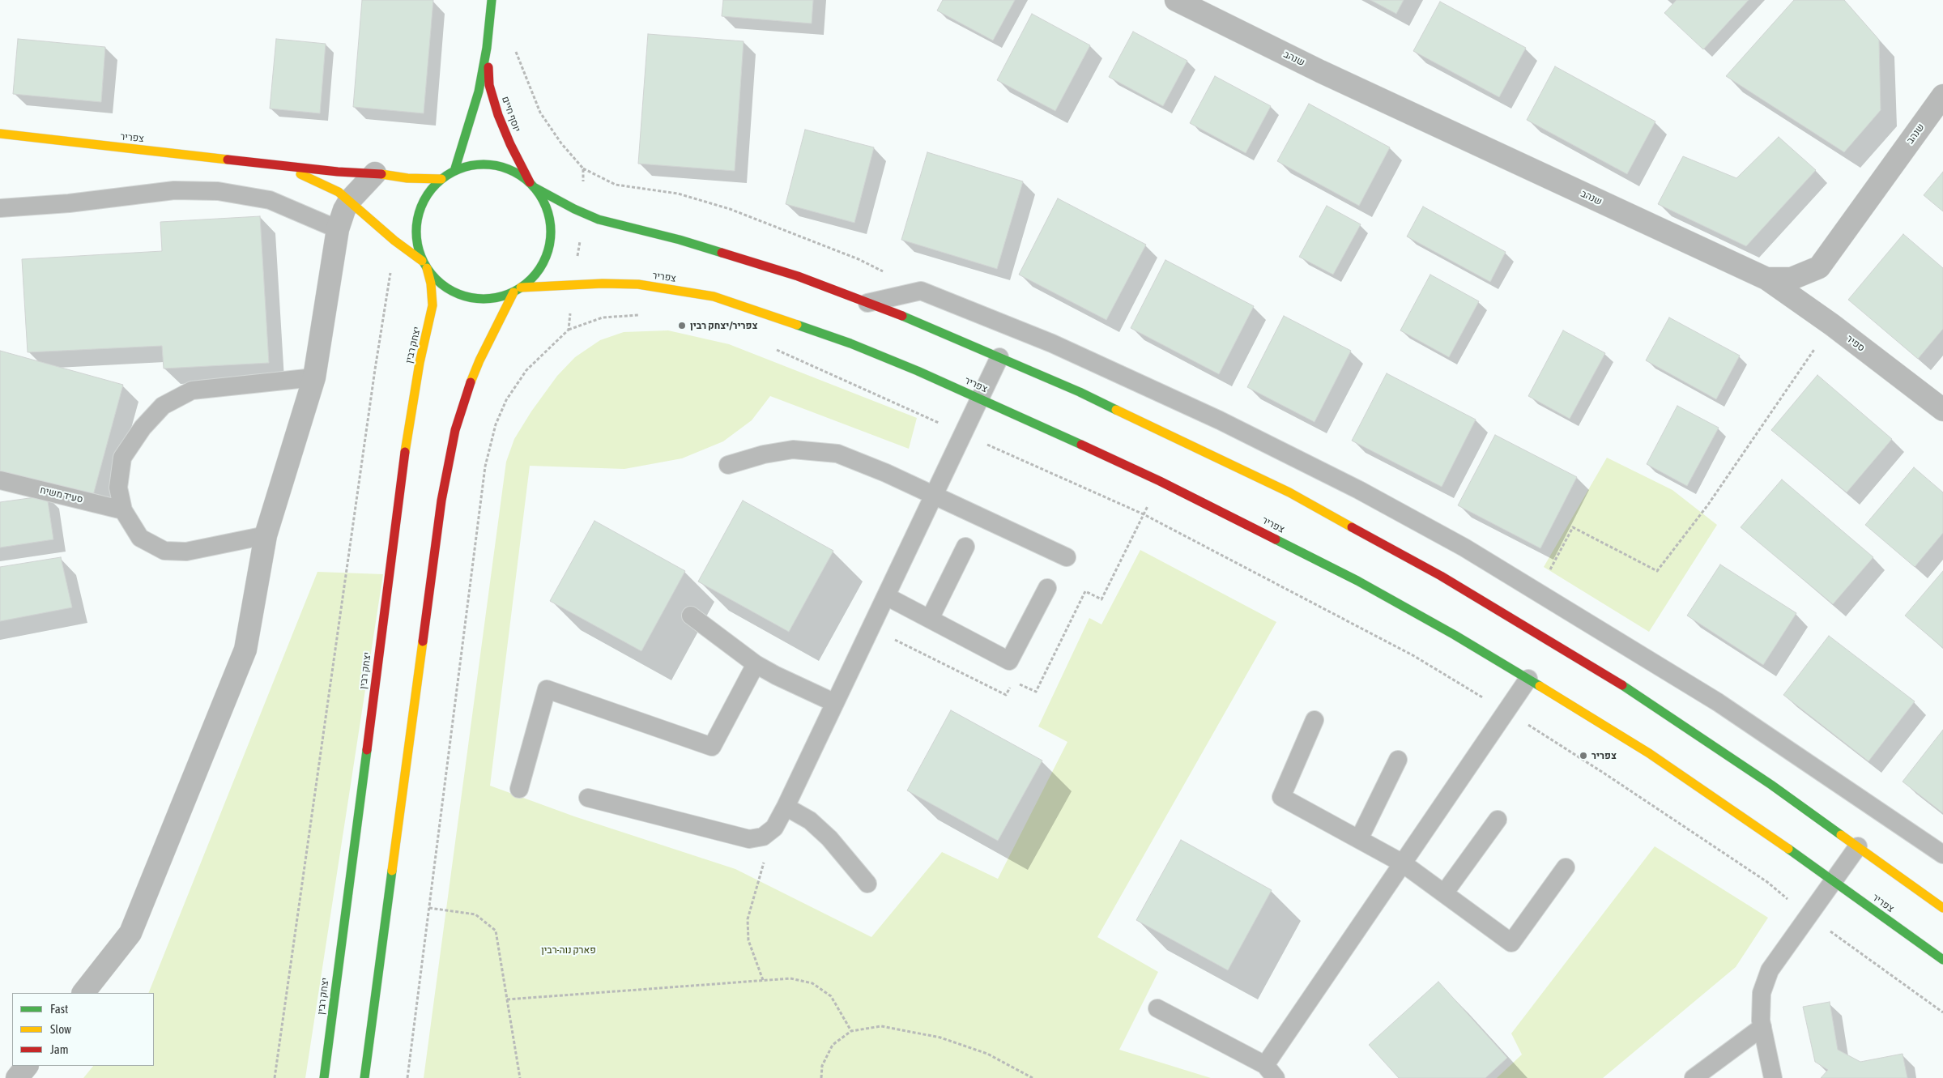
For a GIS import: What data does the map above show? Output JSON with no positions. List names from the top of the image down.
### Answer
{
  "streets": {
    "street": [
      "שנהב",
      "יוסף חיים",
      "צפריר",
      "ספיר",
      "יצחק רבין"
    ],
    "lane": ["סעיד משיח"]
  },
  "crossings": [
    ["שנהב", "ספיר"],
    ["יוסף חיים", "צפריר"],
    ["יוסף חיים", "יצחק רבין"],
    ["צפריר", "יצחק רבין"]
  ],
  "parks": ["פארק נוה-רבין"],
  "places": ["צפריר/יצחק רבין", "צפריר"],
  "legend": ["Fast", "Slow", "Jam"]
}
